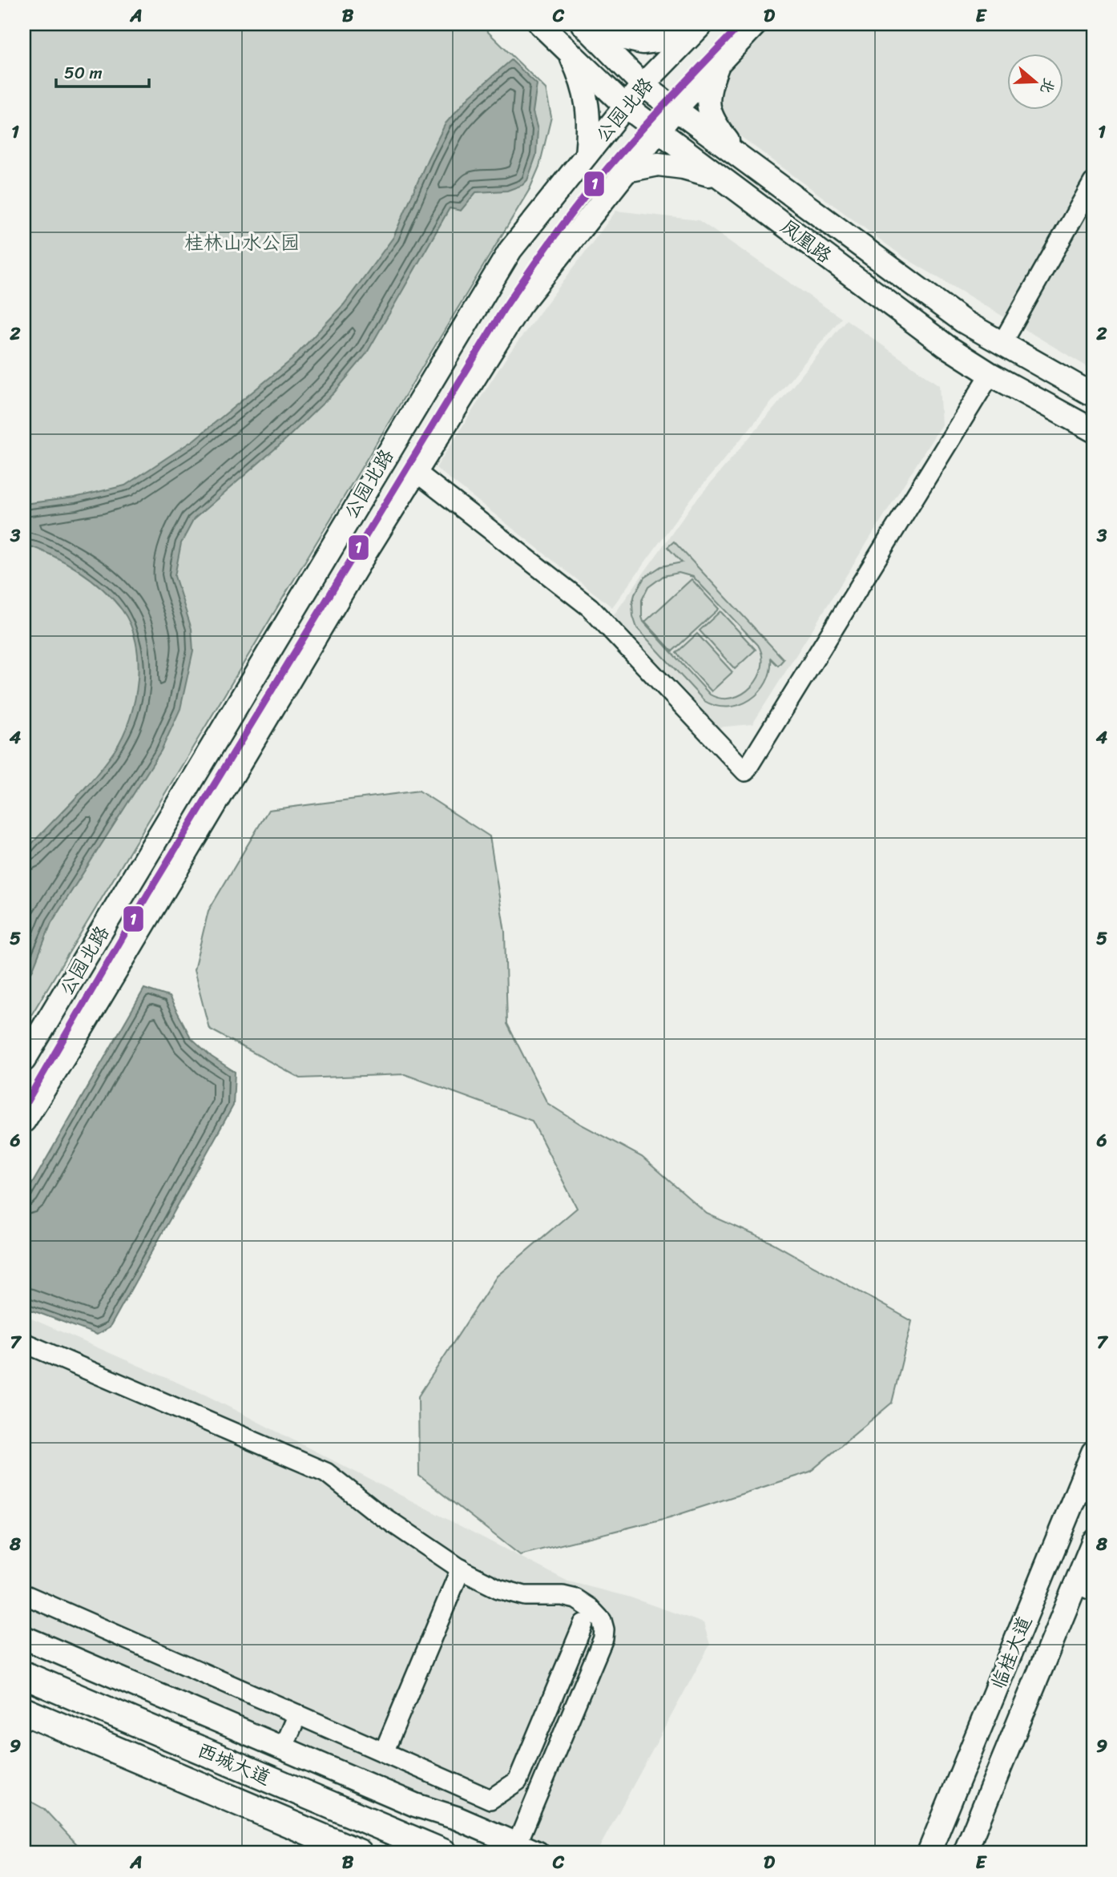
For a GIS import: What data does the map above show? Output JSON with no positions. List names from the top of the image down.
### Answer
{
  "streets": {
    "highway": ["西城大道"],
    "main road": ["公园北路", "凤凰路", "临桂大道"]
  },
  "crossings": [
    ["公园北路", "凤凰路"]
  ],
  "parks": ["桂林山水公园"],
  "lines": ["transit line 1"],
  "scale_bar": "50 m",
  "north": "right",
  "grid": {
    "columns": [
      "A",
      "B",
      "C",
      "D",
      "E"
    ],
    "rows": [
      "1",
      "2",
      "3",
      "4",
      "5",
      "6",
      "7",
      "8",
      "9"
    ]
  }
}
